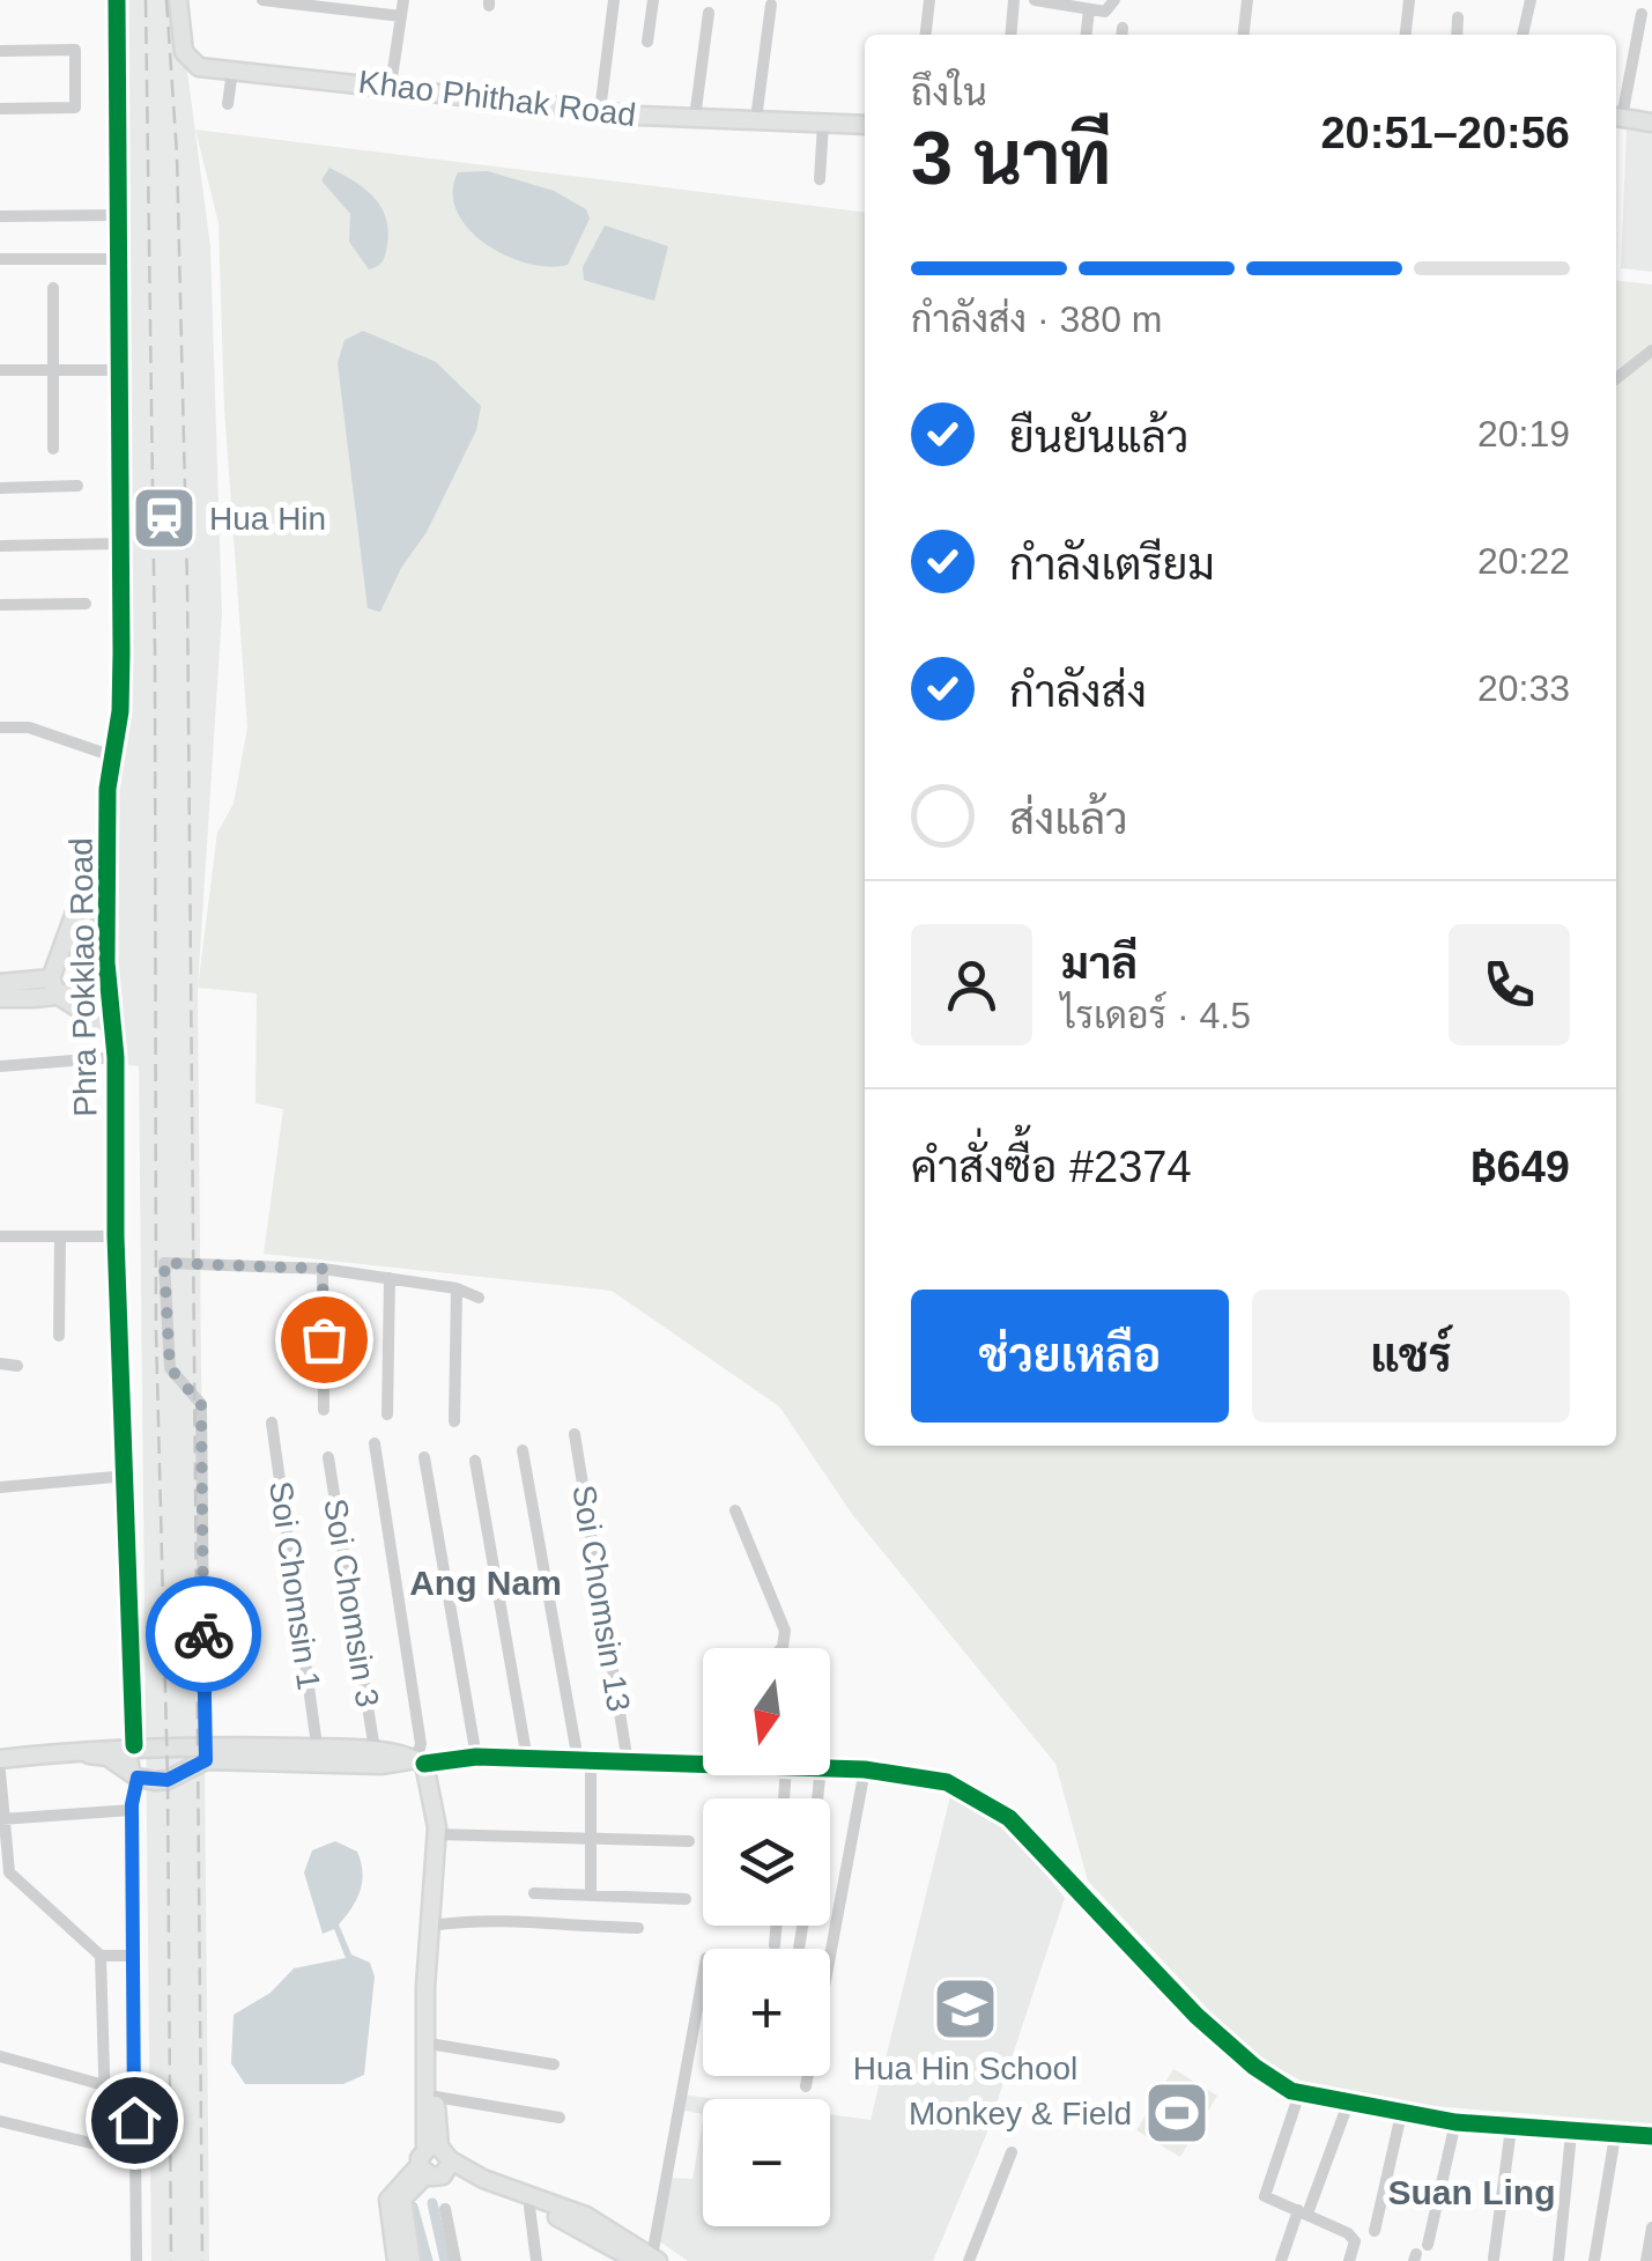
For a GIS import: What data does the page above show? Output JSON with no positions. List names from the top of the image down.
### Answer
{
  "streets": {
    "street": [
      "Khao Phithak Road",
      "Phra Pokklao Road",
      "Soi Chomsin 1",
      "Soi Chomsin 13",
      "Soi Chomsin 3"
    ]
  },
  "districts": ["Ang Nam", "Suan Ling"],
  "places": {
    "station": ["Hua Hin"],
    "school or university": ["Hua Hin School"],
    "sports": ["Monkey & Field"]
  },
  "north": "bottom",
  "page": {
    "heading": ["3 นาที", "ถึงใน", "20:51–20:56"],
    "panel": [
      "มาลี",
      "ไรเดอร์ · 4.5",
      "คำสั่งซื้อ #2374",
      "฿649"
    ],
    "bar": "กำลังส่ง · 380 m",
    "list": [
      ["ยืนยันแล้ว", "20:19"],
      ["กำลังเตรียม", "20:22"],
      ["กำลังส่ง", "20:33"],
      "ส่งแล้ว"
    ],
    "buttons": ["ช่วยเหลือ", "แชร์"],
    "map_buttons": ["+", "−"]
  }
}
